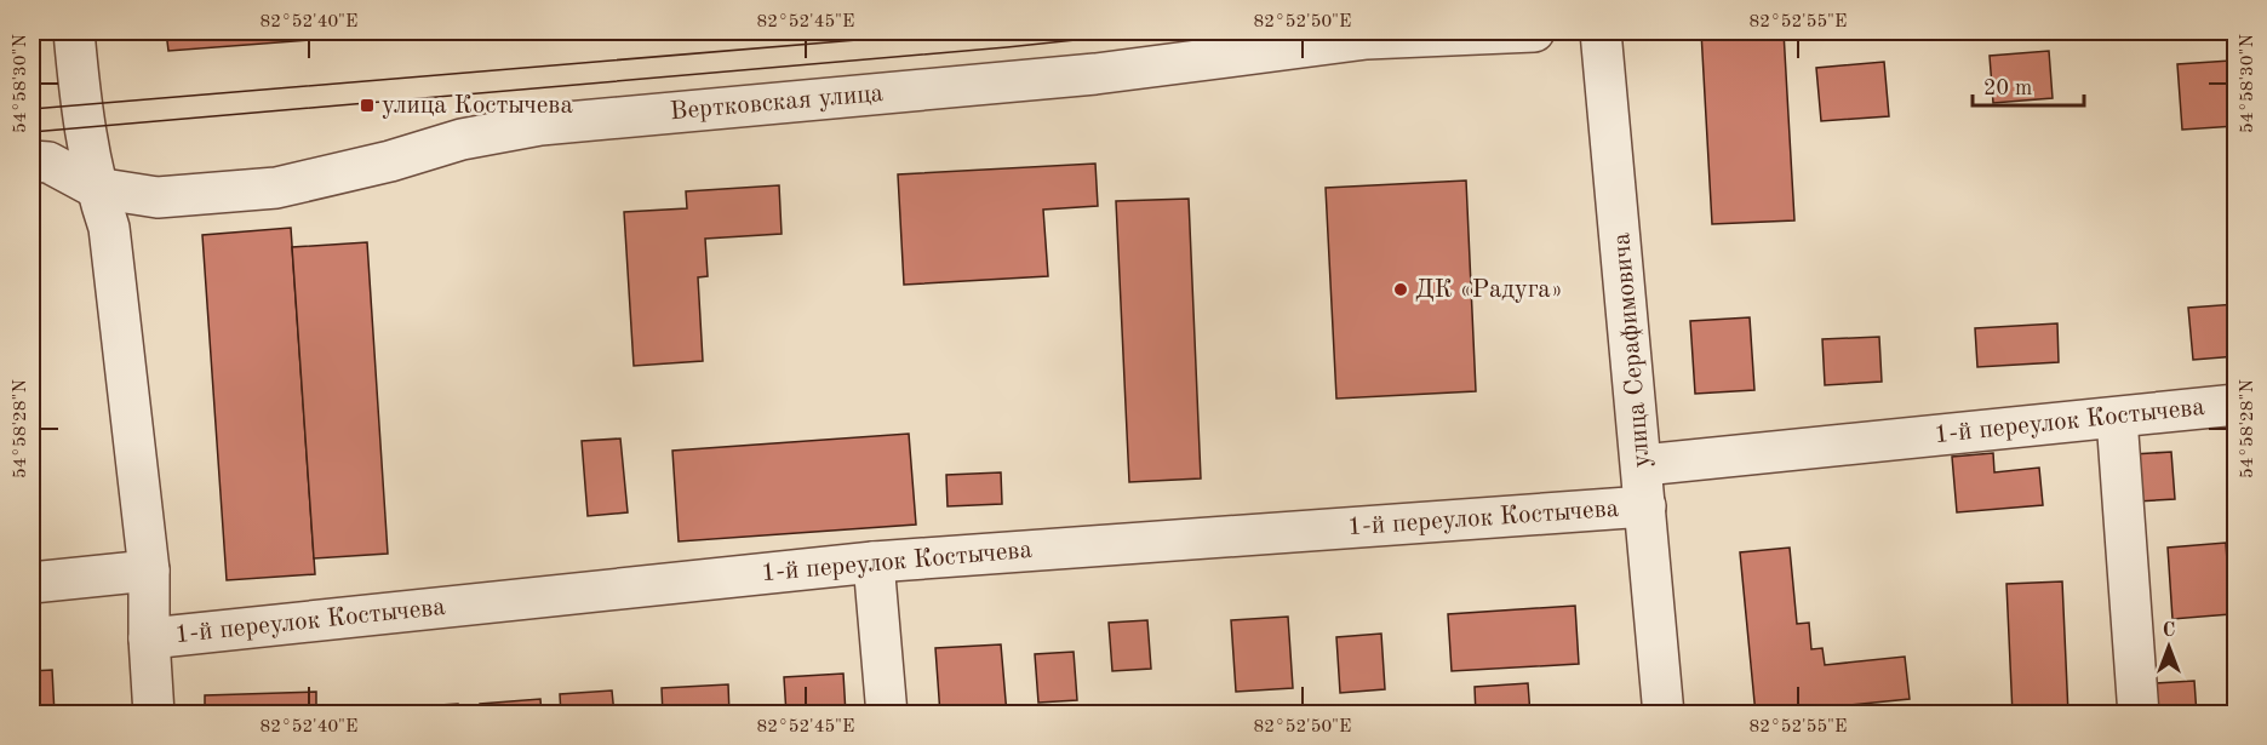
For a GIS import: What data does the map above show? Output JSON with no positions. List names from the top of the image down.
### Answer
{
  "streets": {
    "street": ["Вертковская улица", "улица Серафимовича", "1-й переулок Костычева"]
  },
  "crossings": [
    ["улица Серафимовича", "1-й переулок Костычева"]
  ],
  "places": {
    "transit": ["улица Костычева"],
    "other": ["ДК «Радуга»"]
  },
  "scale_bar": "20 m",
  "north": "top",
  "coordinates": [
    "82°52'40\"E",
    "82°52'45\"E",
    "82°52'50\"E",
    "82°52'55\"E",
    "54°58'30\"N",
    "54°58'28\"N"
  ]
}
